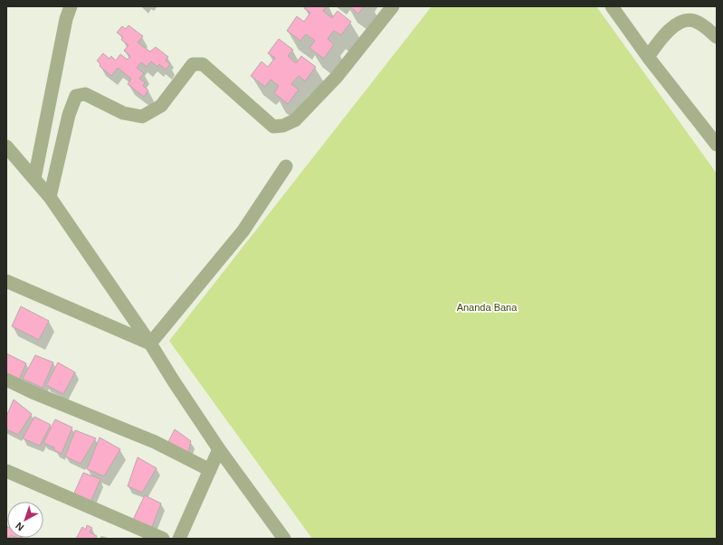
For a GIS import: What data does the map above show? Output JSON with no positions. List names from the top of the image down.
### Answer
{
  "parks": ["Ananda Bana"],
  "north": "bottom left"
}
